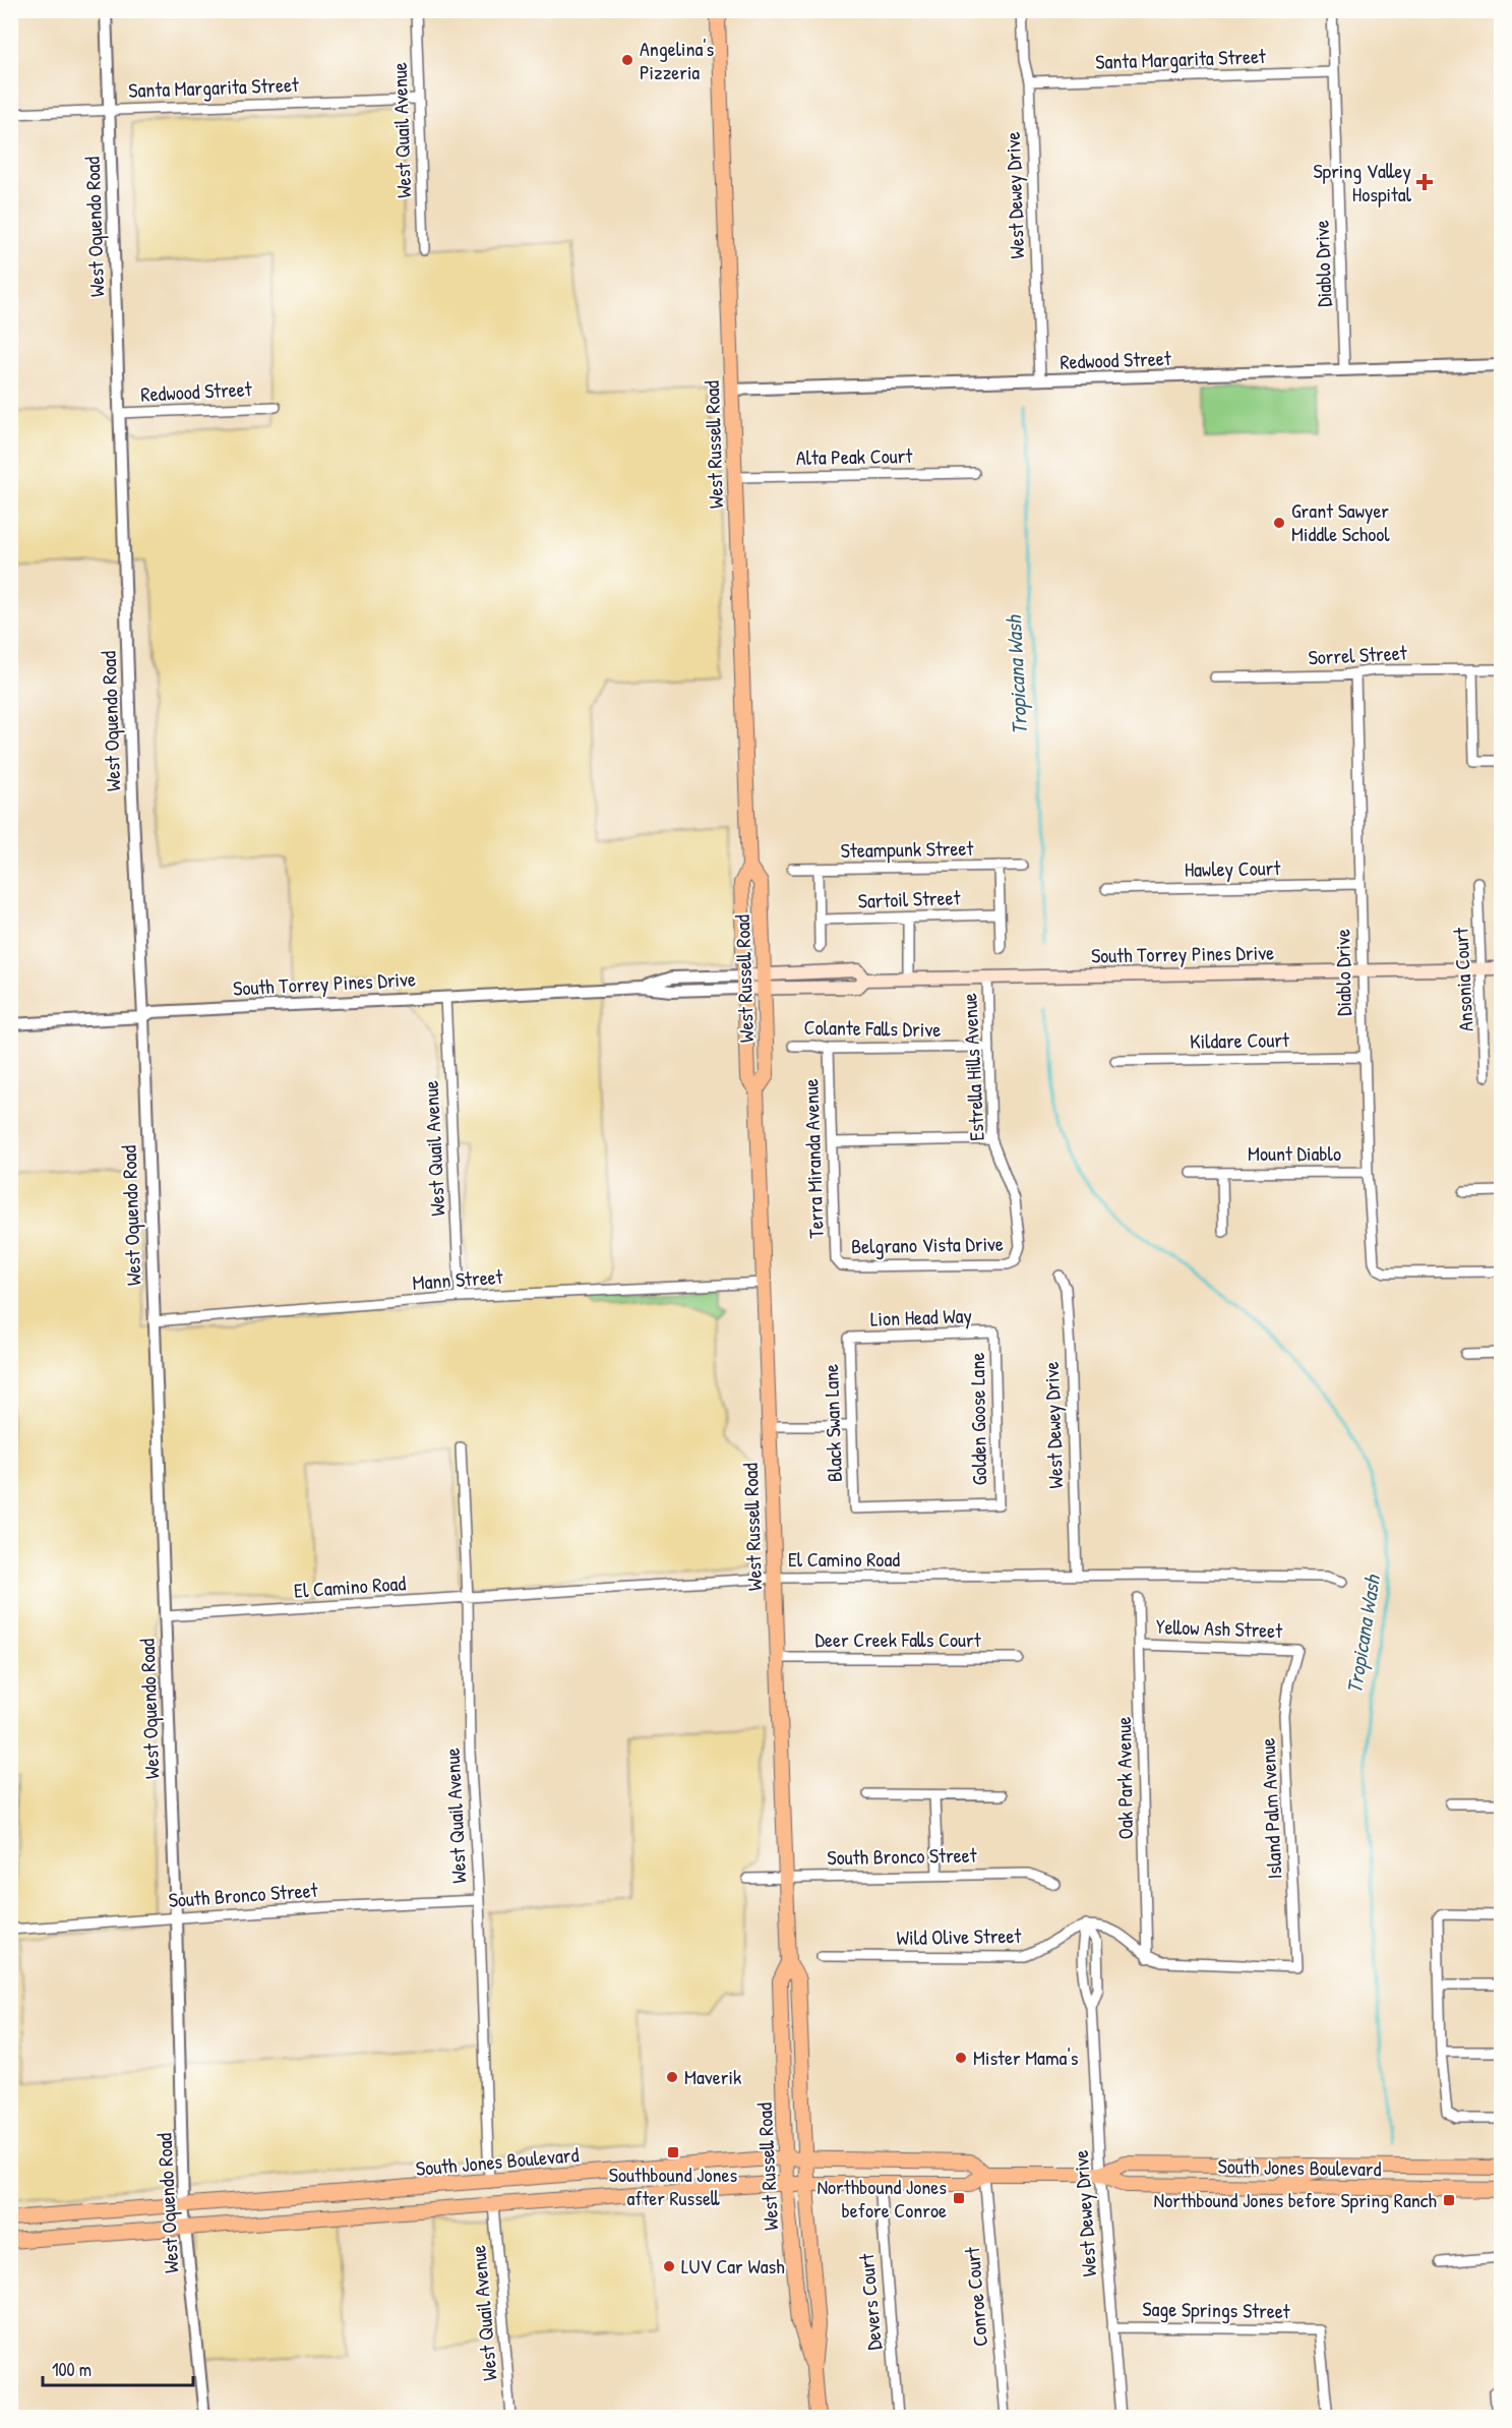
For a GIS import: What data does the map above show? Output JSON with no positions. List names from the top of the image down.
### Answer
{
  "streets": {
    "main road": ["West Russell Road", "South Torrey Pines Drive", "South Jones Boulevard"],
    "street": [
      "Santa Margarita Street",
      "West Quail Avenue",
      "West Dewey Drive",
      "West Oquendo Road",
      "Diablo Drive",
      "Redwood Street",
      "Alta Peak Court",
      "Sorrel Street",
      "Steampunk Street",
      "Hawley Court",
      "Sartoil Street",
      "Ansonia Court",
      "Colante Falls Drive",
      "Kildare Court",
      "Estrella Hills Avenue",
      "Mount Diablo",
      "Terra Miranda Avenue",
      "Belgrano Vista Drive",
      "Mann Street",
      "Lion Head Way",
      "Golden Goose Lane",
      "Black Swan Lane",
      "El Camino Road",
      "Yellow Ash Street",
      "Deer Creek Falls Court",
      "Oak Park Avenue",
      "Island Palm Avenue",
      "South Bronco Street",
      "Wild Olive Street",
      "Conroe Court",
      "Devers Court",
      "Sage Springs Street"
    ]
  },
  "crossings": [
    ["Santa Margarita Street", "West Quail Avenue"],
    ["Santa Margarita Street", "West Dewey Drive"],
    ["Santa Margarita Street", "West Oquendo Road"],
    ["Santa Margarita Street", "Diablo Drive"],
    ["West Quail Avenue", "South Torrey Pines Drive"],
    ["West Quail Avenue", "Mann Street"],
    ["West Quail Avenue", "El Camino Road"],
    ["West Quail Avenue", "South Bronco Street"],
    ["West Quail Avenue", "South Jones Boulevard"],
    ["West Dewey Drive", "Redwood Street"],
    ["West Dewey Drive", "El Camino Road"],
    ["West Dewey Drive", "Wild Olive Street"],
    ["West Dewey Drive", "South Jones Boulevard"],
    ["West Dewey Drive", "Sage Springs Street"],
    ["West Oquendo Road", "Redwood Street"],
    ["West Oquendo Road", "South Torrey Pines Drive"],
    ["West Oquendo Road", "Mann Street"],
    ["West Oquendo Road", "El Camino Road"],
    ["West Oquendo Road", "South Bronco Street"],
    ["West Oquendo Road", "South Jones Boulevard"],
    ["Diablo Drive", "Redwood Street"],
    ["Diablo Drive", "Sorrel Street"],
    ["Diablo Drive", "Hawley Court"],
    ["Diablo Drive", "South Torrey Pines Drive"],
    ["Diablo Drive", "Kildare Court"],
    ["Diablo Drive", "Mount Diablo"],
    ["Redwood Street", "West Russell Road"],
    ["West Russell Road", "Alta Peak Court"],
    ["West Russell Road", "South Torrey Pines Drive"],
    ["West Russell Road", "Mann Street"],
    ["West Russell Road", "El Camino Road"],
    ["West Russell Road", "Deer Creek Falls Court"],
    ["West Russell Road", "South Bronco Street"],
    ["West Russell Road", "South Jones Boulevard"],
    ["South Torrey Pines Drive", "Ansonia Court"],
    ["South Torrey Pines Drive", "Estrella Hills Avenue"],
    ["Colante Falls Drive", "Estrella Hills Avenue"],
    ["Colante Falls Drive", "Terra Miranda Avenue"],
    ["Estrella Hills Avenue", "Belgrano Vista Drive"],
    ["Terra Miranda Avenue", "Belgrano Vista Drive"],
    ["Lion Head Way", "Golden Goose Lane"],
    ["Lion Head Way", "Black Swan Lane"],
    ["Golden Goose Lane", "Black Swan Lane"],
    ["Yellow Ash Street", "Oak Park Avenue"],
    ["Yellow Ash Street", "Island Palm Avenue"],
    ["Oak Park Avenue", "Island Palm Avenue"],
    ["South Jones Boulevard", "Conroe Court"],
    ["South Jones Boulevard", "Devers Court"]
  ],
  "water": ["Tropicana Wash"],
  "places": {
    "other": [
      "Angelina's Pizzeria",
      "Grant Sawyer Middle School",
      "Mister Mama's",
      "Maverik",
      "LUV Car Wash"
    ],
    "health": ["Spring Valley Hospital"],
    "transit": ["Southbound Jones after Russell", "Northbound Jones before Conroe", "Northbound Jones before Spring Ranch"]
  },
  "scale_bar": "100 m"
}
